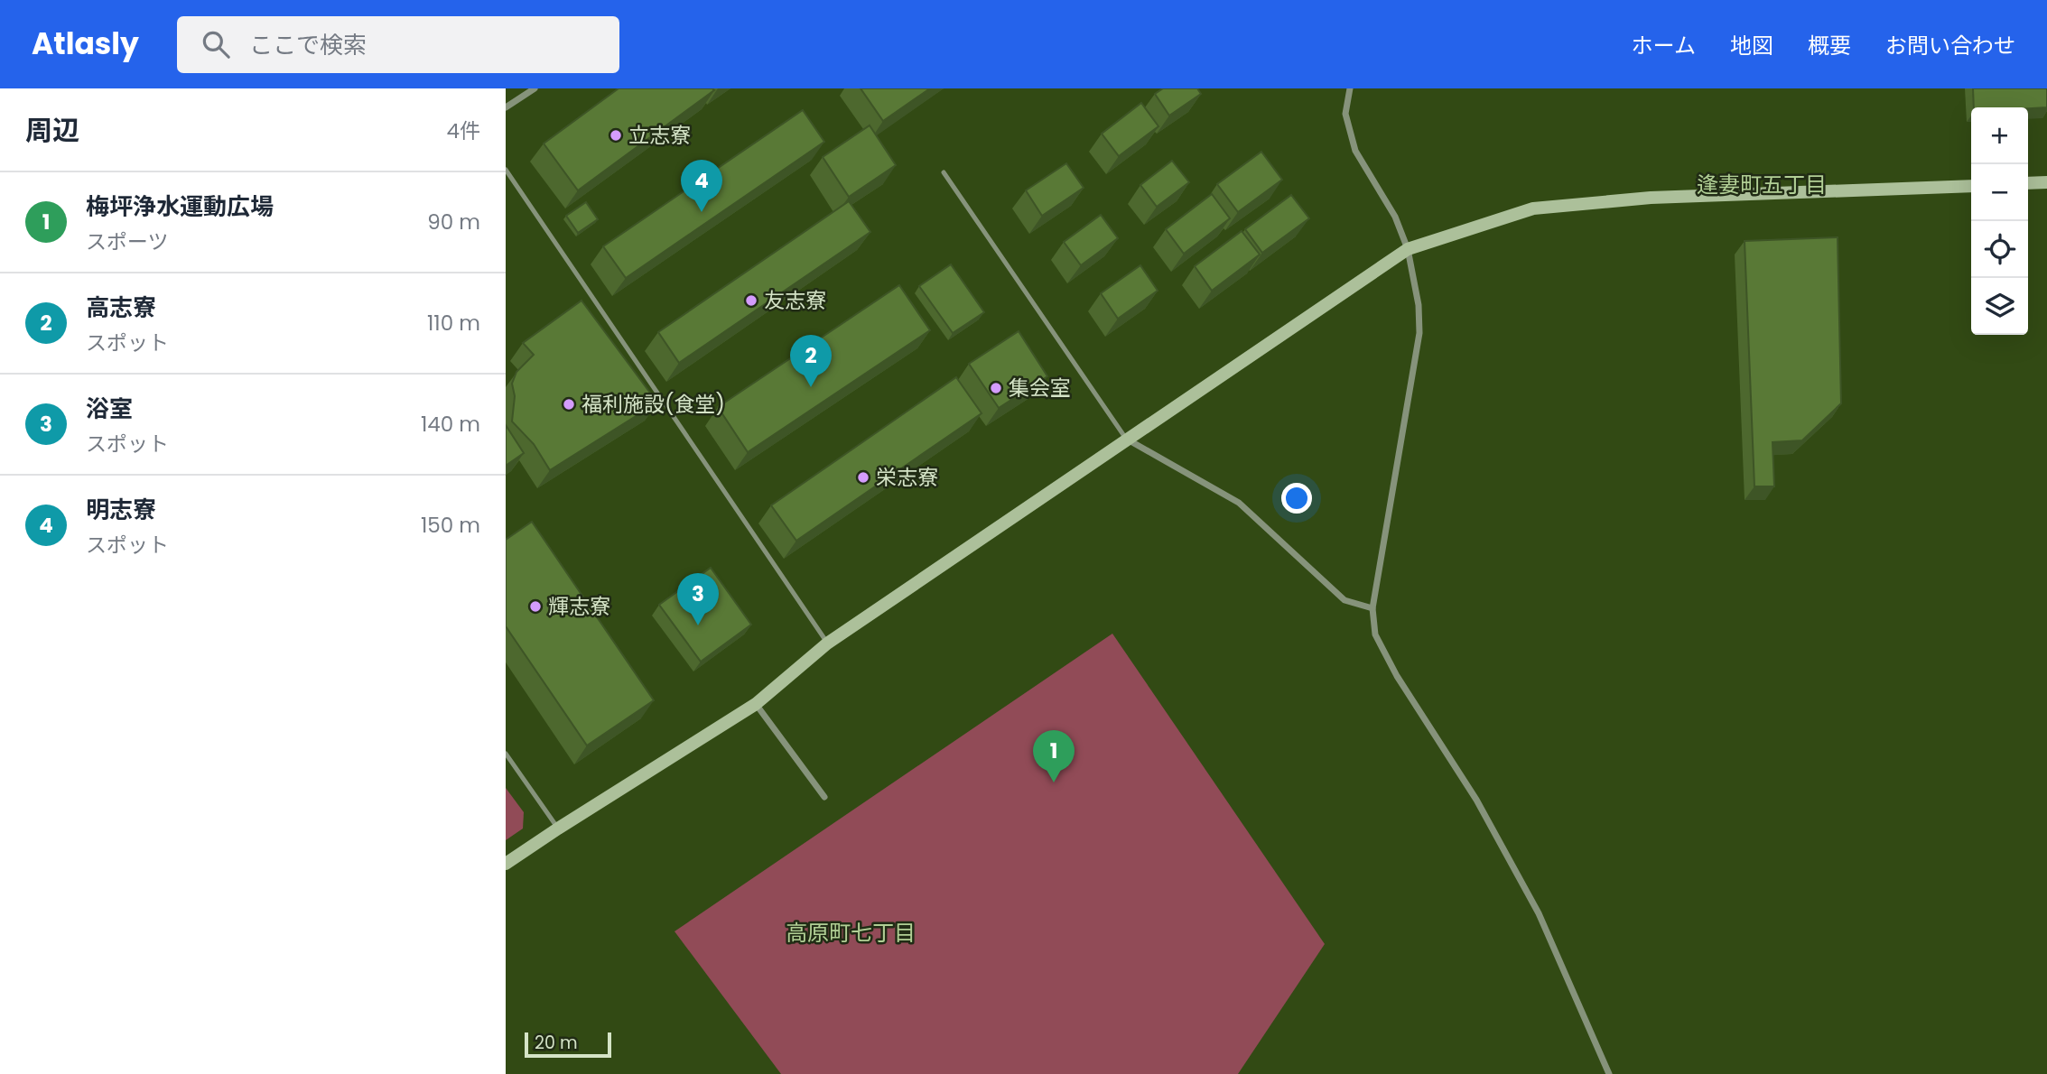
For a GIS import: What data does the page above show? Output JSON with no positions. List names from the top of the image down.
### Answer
{
  "districts": ["逢妻町五丁目", "高原町七丁目"],
  "places": [
    "立志寮",
    "友志寮",
    "集会室",
    "福利施設(食堂)",
    "栄志寮",
    "輝志寮"
  ],
  "scale_bar": "20 m",
  "page": {
    "header": "Atlasly",
    "search": "ここで検索",
    "nav": [
      "ホーム",
      "地図",
      "概要",
      "お問い合わせ"
    ],
    "heading": ["周辺", "4件"],
    "map_buttons": ["+", "−"],
    "pins": [
      "4",
      "2",
      "3",
      "1"
    ],
    "list": [
      {
        "mark": "1",
        "name": "梅坪浄水運動広場",
        "note": "スポーツ",
        "value": "90 m"
      },
      {
        "mark": "2",
        "name": "高志寮",
        "note": "スポット",
        "value": "110 m"
      },
      {
        "mark": "3",
        "name": "浴室",
        "note": "スポット",
        "value": "140 m"
      },
      {
        "mark": "4",
        "name": "明志寮",
        "note": "スポット",
        "value": "150 m"
      }
    ],
    "scale": "20 m"
  }
}
